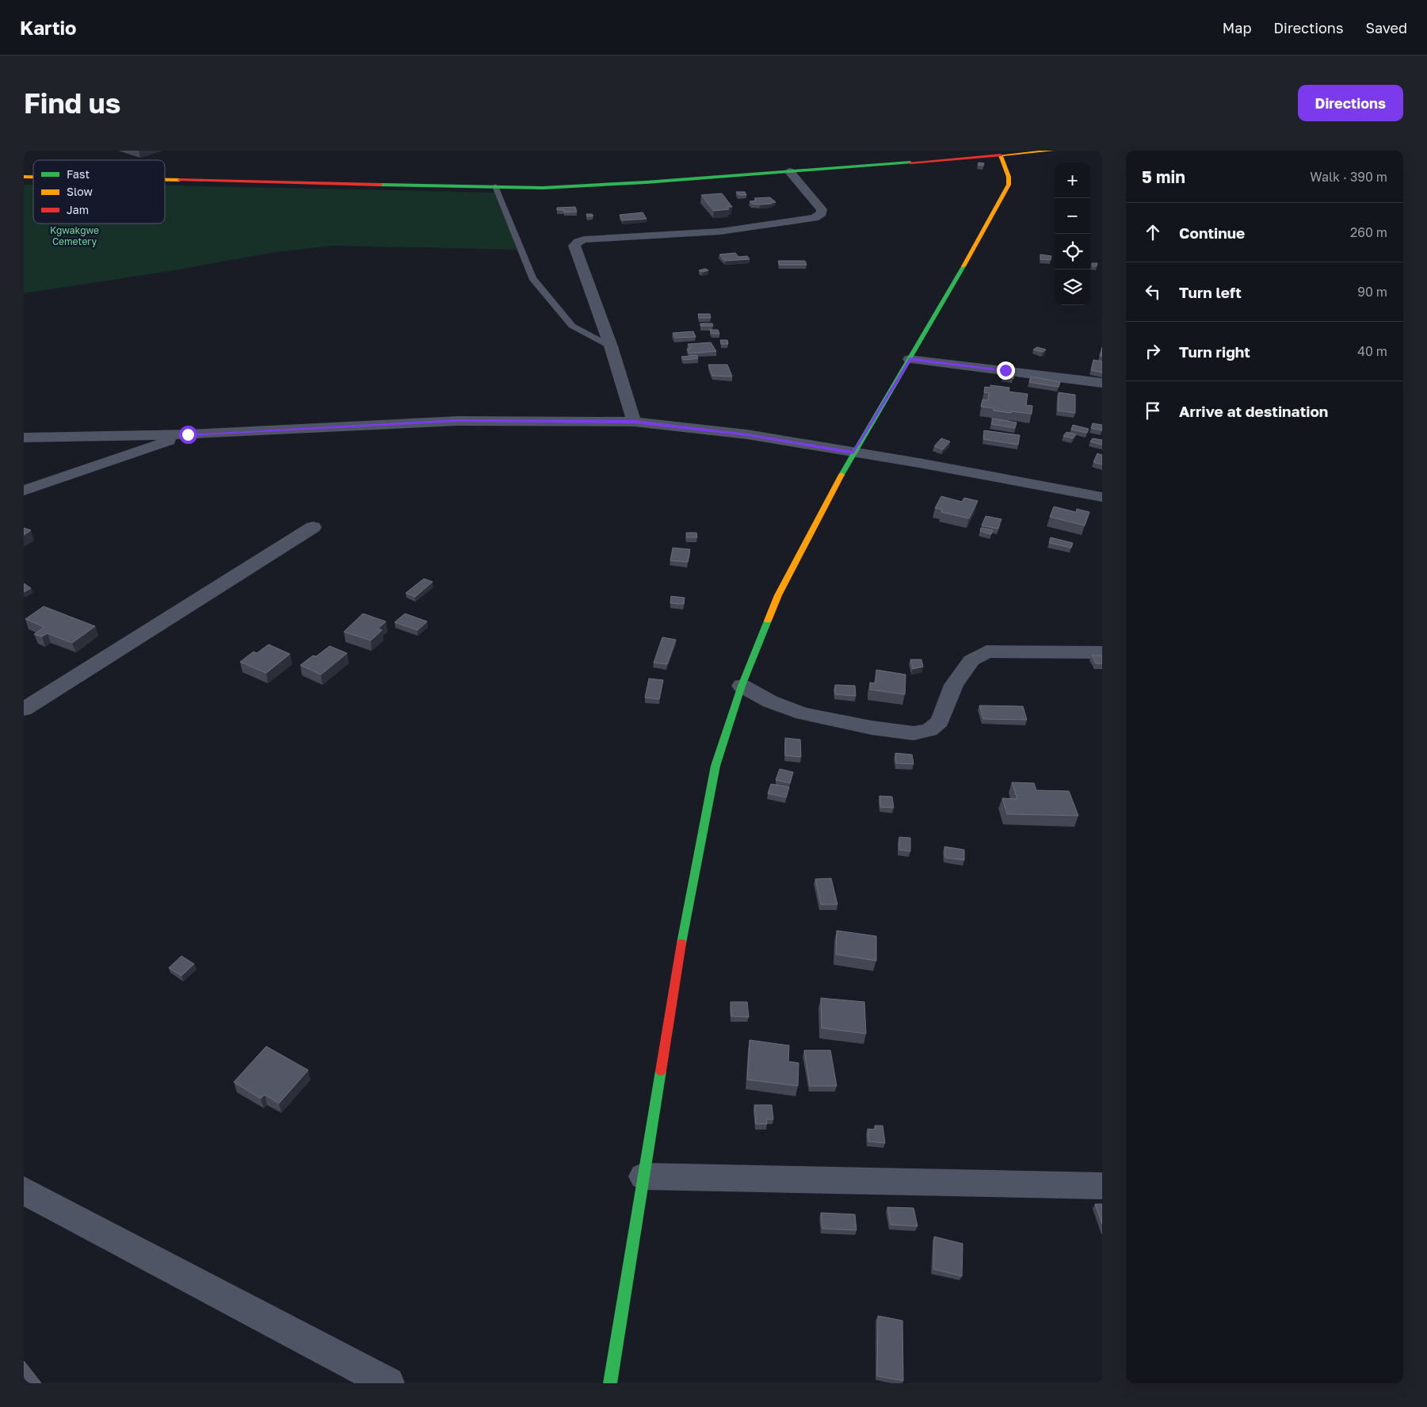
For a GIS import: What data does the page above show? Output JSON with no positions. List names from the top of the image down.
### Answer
{
  "parks": ["Kgwakgwe Cemetery"],
  "legend": ["Fast", "Slow", "Jam"],
  "page": {
    "header": "Kartio",
    "nav": ["Map", "Directions", "Saved"],
    "buttons": "Directions",
    "title": "Find us",
    "heading": ["5 min", "Walk · 390 m"],
    "map_buttons": ["+", "−"],
    "list": [
      ["Continue", "260 m"],
      ["Turn left", "90 m"],
      ["Turn right", "40 m"],
      "Arrive at destination"
    ]
  }
}
